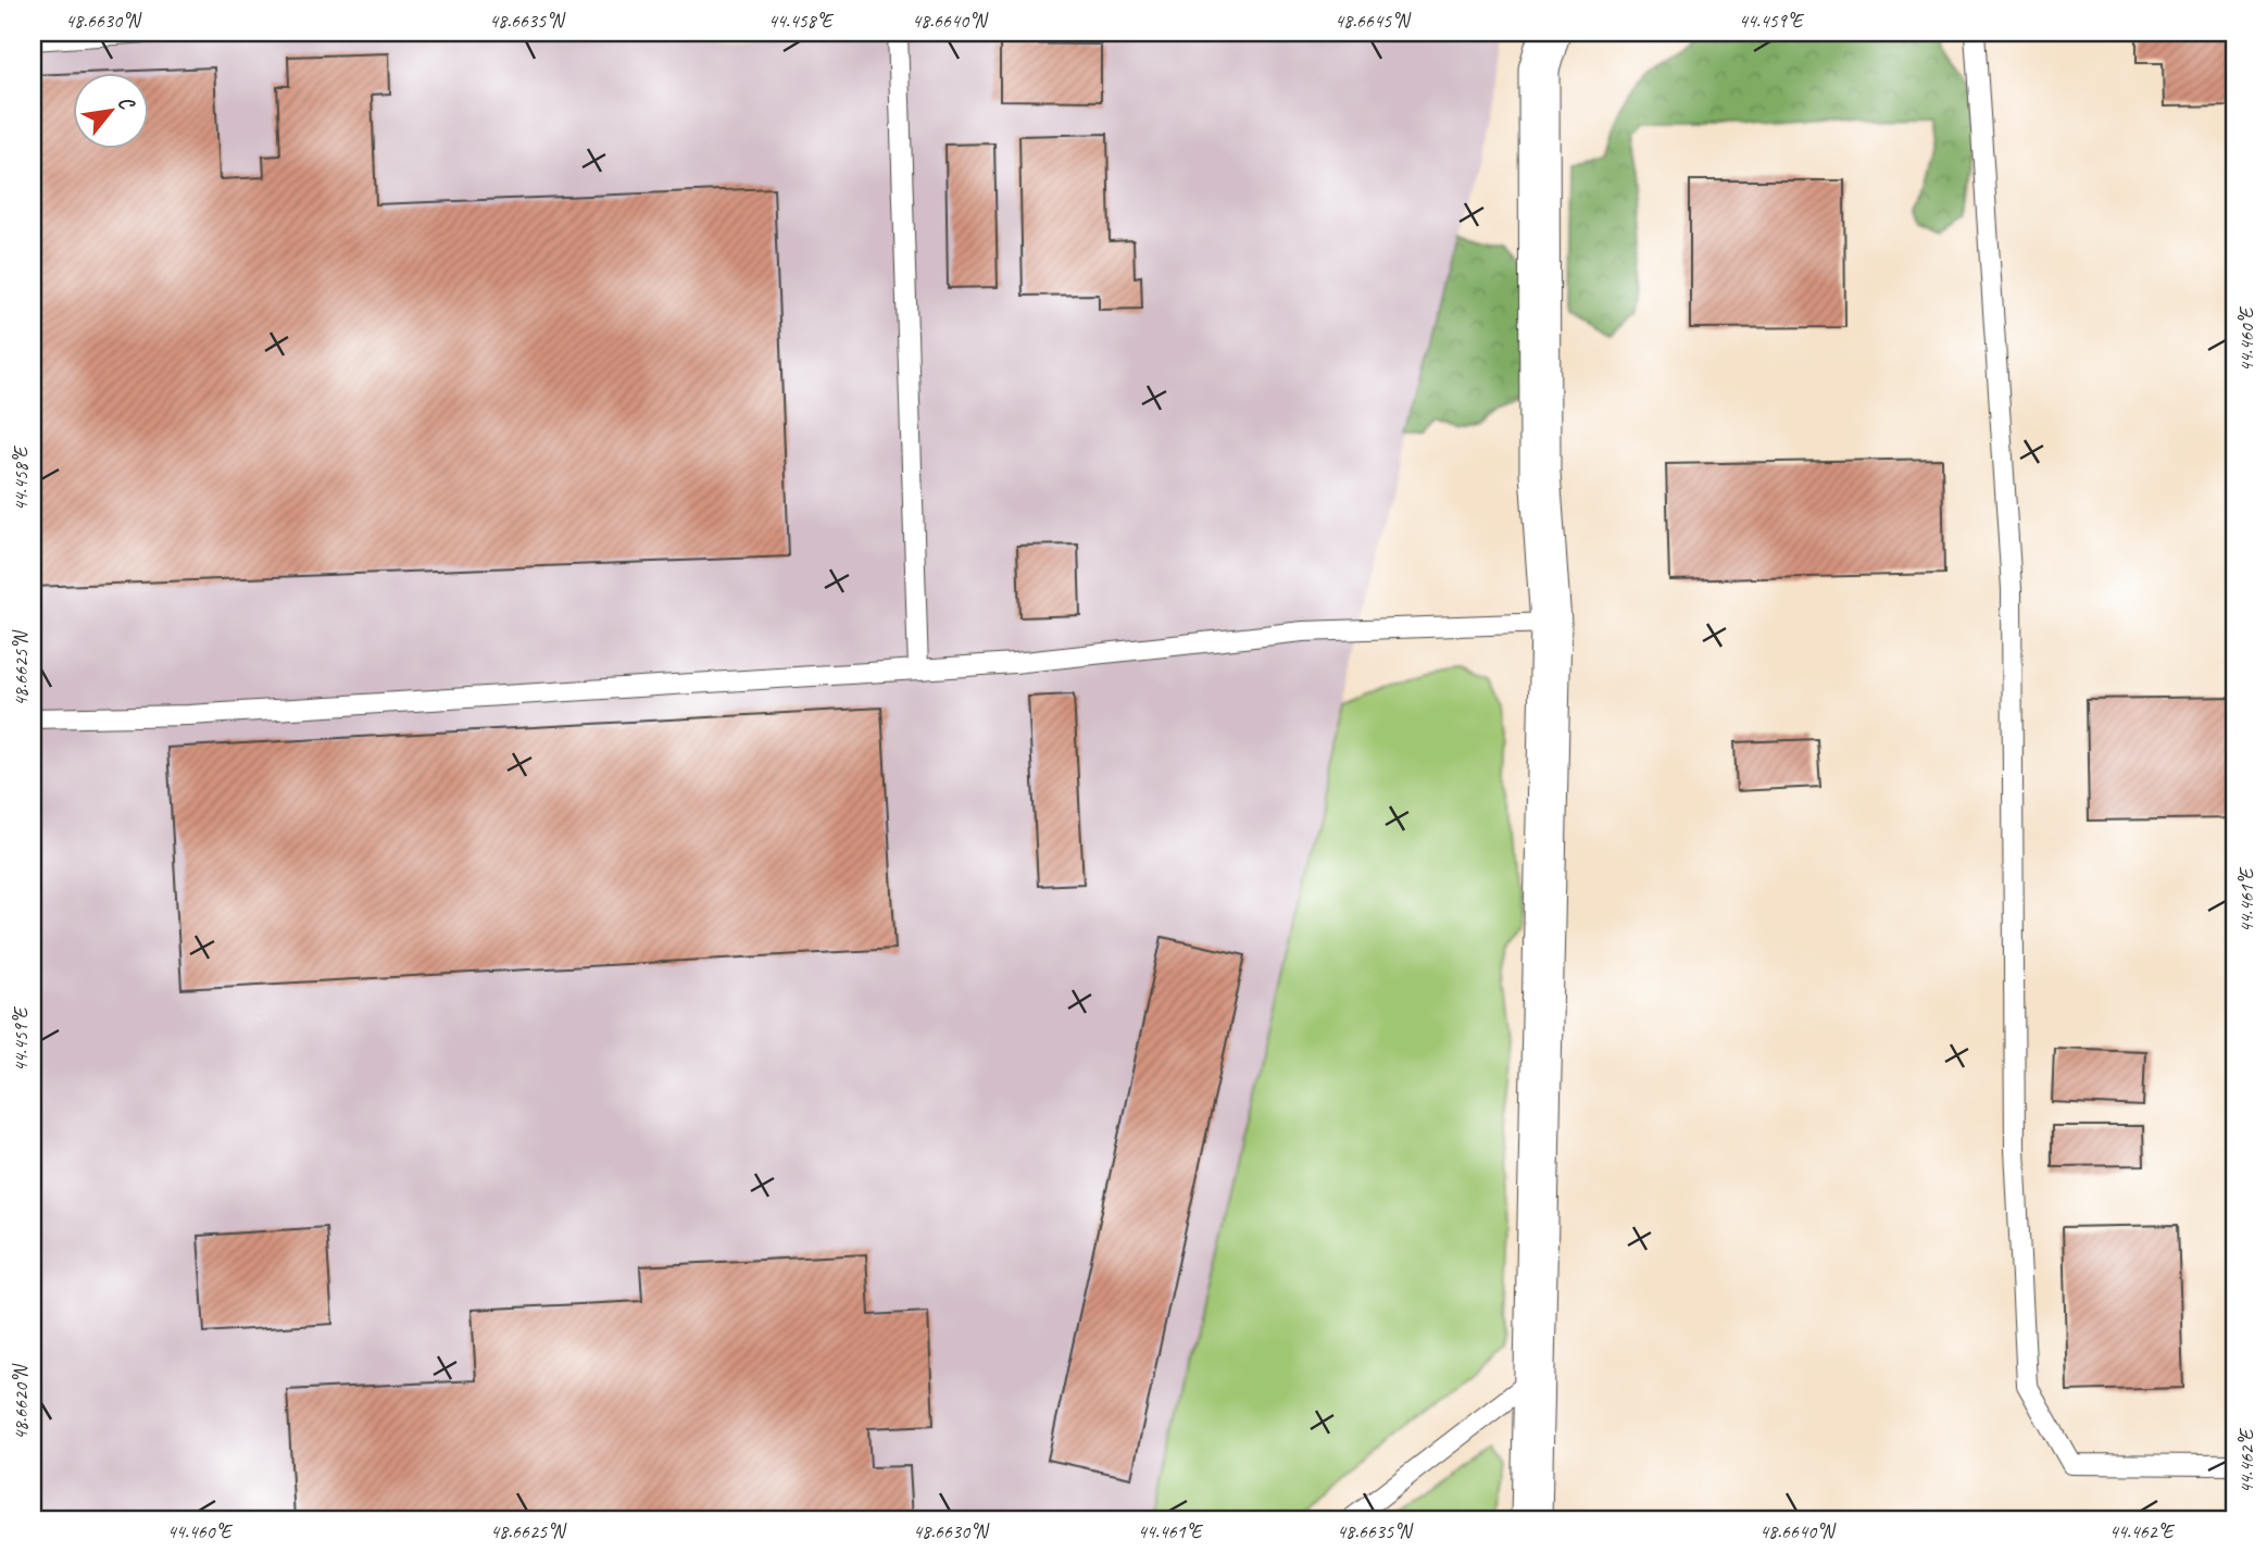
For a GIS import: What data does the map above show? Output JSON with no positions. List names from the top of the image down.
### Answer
{
  "north": "top right",
  "coordinates": [
    "48.6630°N",
    "48.6635°N",
    "44.458°E",
    "48.6640°N",
    "48.6645°N",
    "44.459°E",
    "44.460°E",
    "48.6625°N",
    "44.461°E",
    "48.6620°N",
    "44.462°E"
  ]
}
